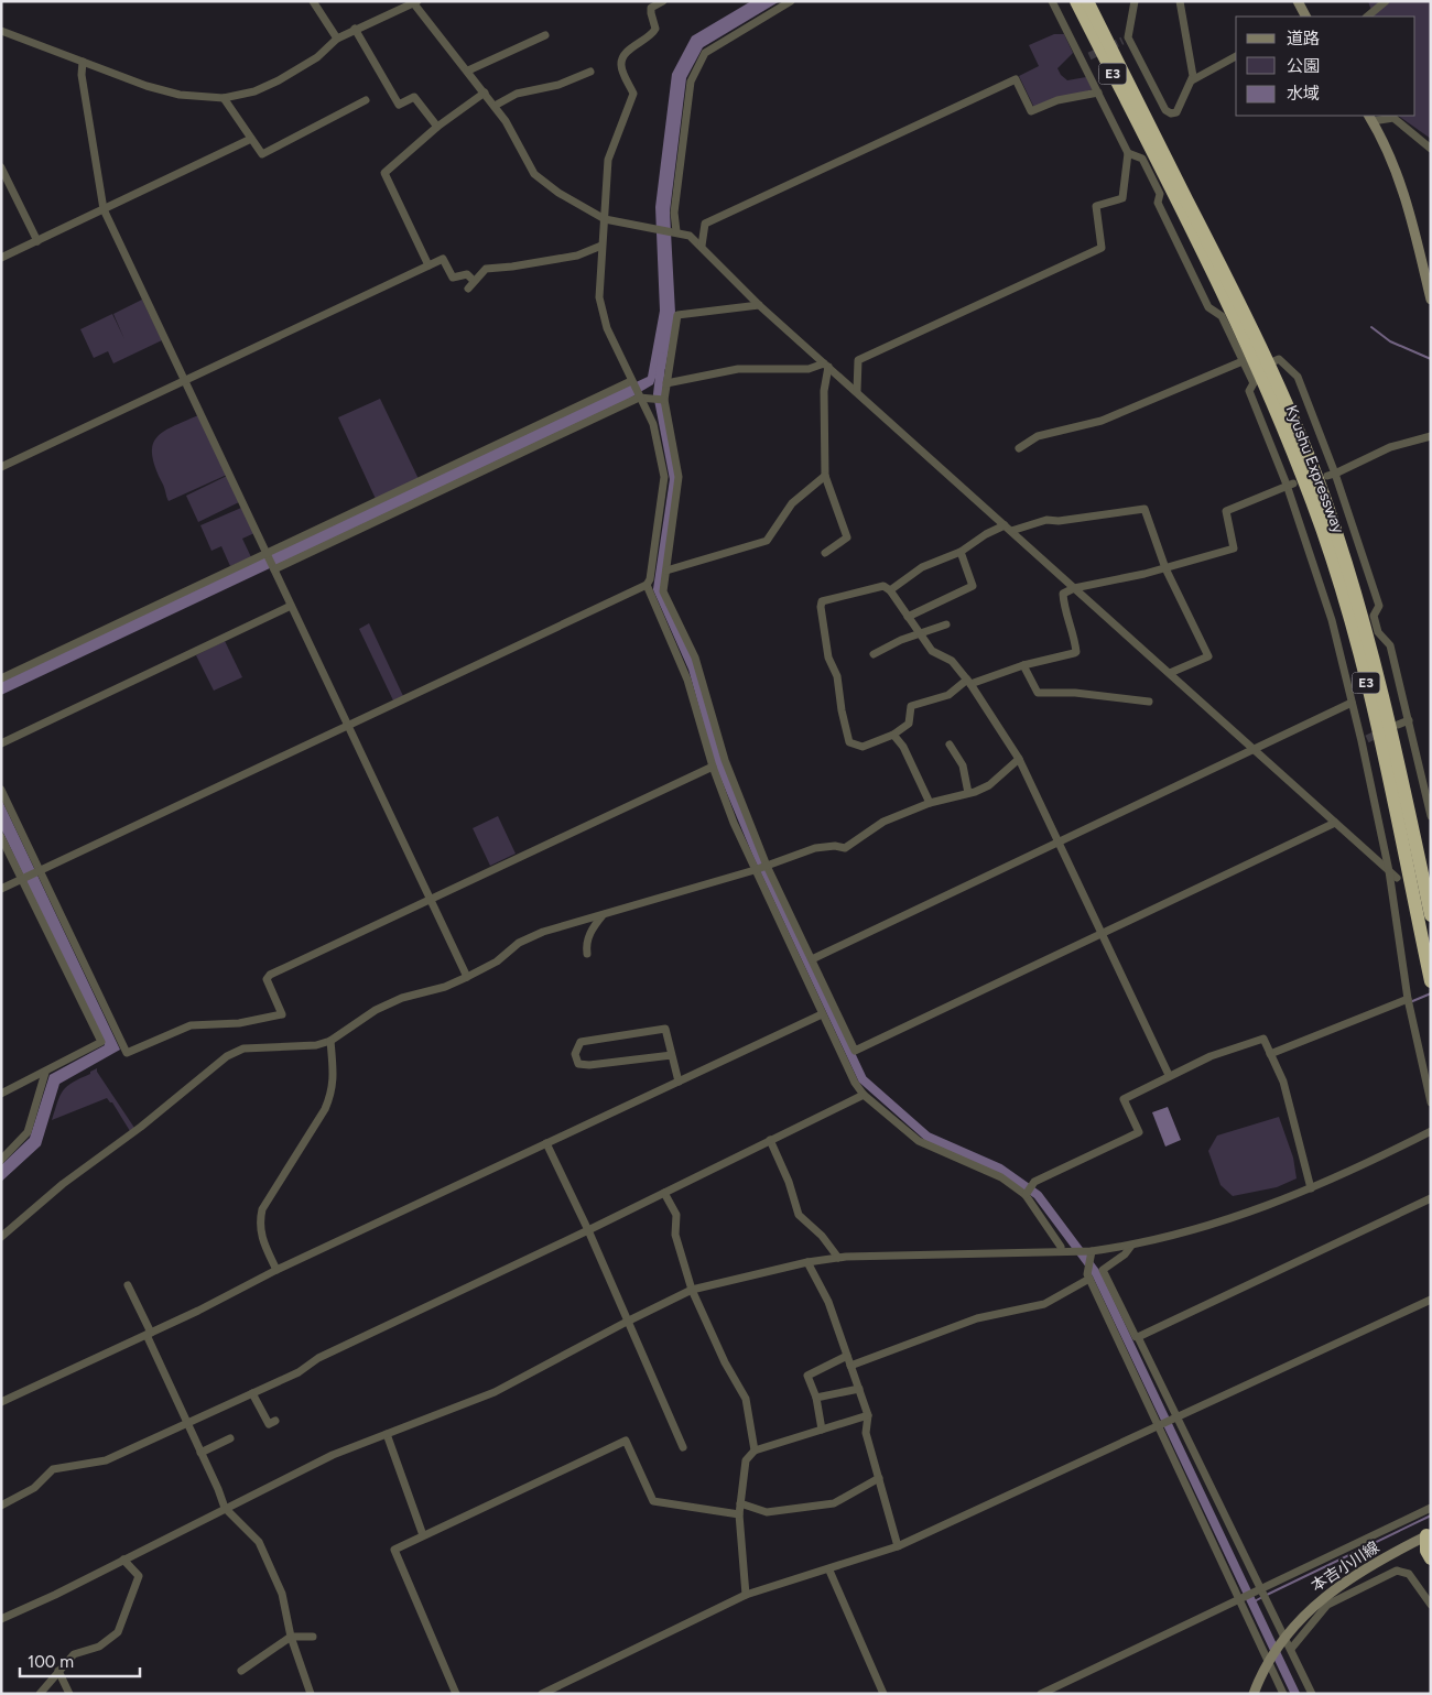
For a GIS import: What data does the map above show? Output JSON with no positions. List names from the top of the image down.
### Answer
{
  "streets": {
    "highway": ["E3", "Kyushu Expressway"],
    "main road": ["本吉小川線"]
  },
  "legend": ["道路", "公園", "水域"],
  "scale_bar": "100 m"
}
